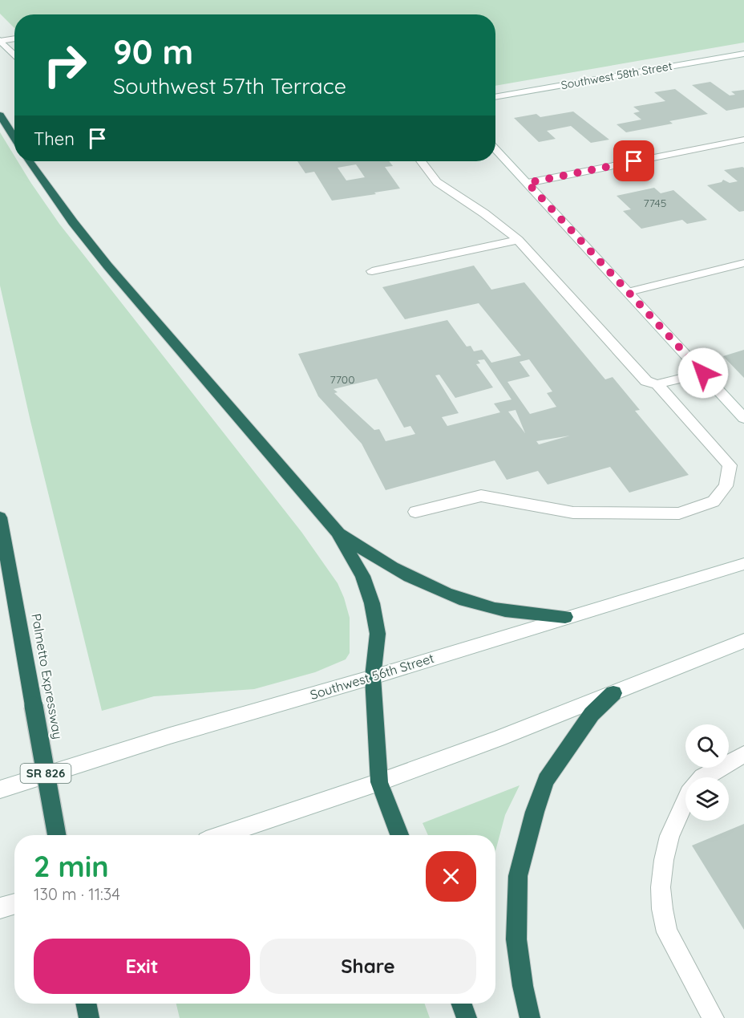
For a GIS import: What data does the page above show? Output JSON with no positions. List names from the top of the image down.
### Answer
{
  "streets": {
    "highway": ["Palmetto Expressway", "SR 826"],
    "street": ["Southwest 58th Street", "Southwest 56th Street"]
  },
  "house_numbers": ["7745", "7700"],
  "page": {
    "turn": ["90 m", "Southwest 57th Terrace"],
    "then": "Then",
    "heading": ["2 min", "130 m · 11:34"],
    "buttons": ["Exit", "Share"]
  }
}
